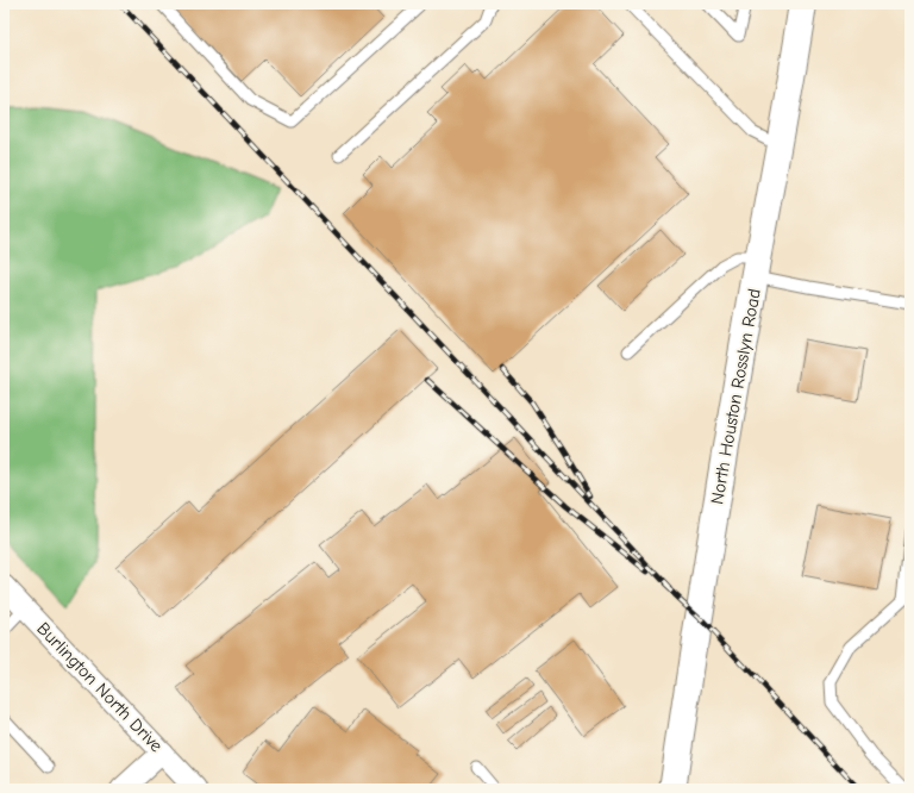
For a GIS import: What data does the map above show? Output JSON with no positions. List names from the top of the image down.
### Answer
{
  "streets": {
    "street": ["North Houston Rosslyn Road", "Burlington North Drive"]
  }
}
